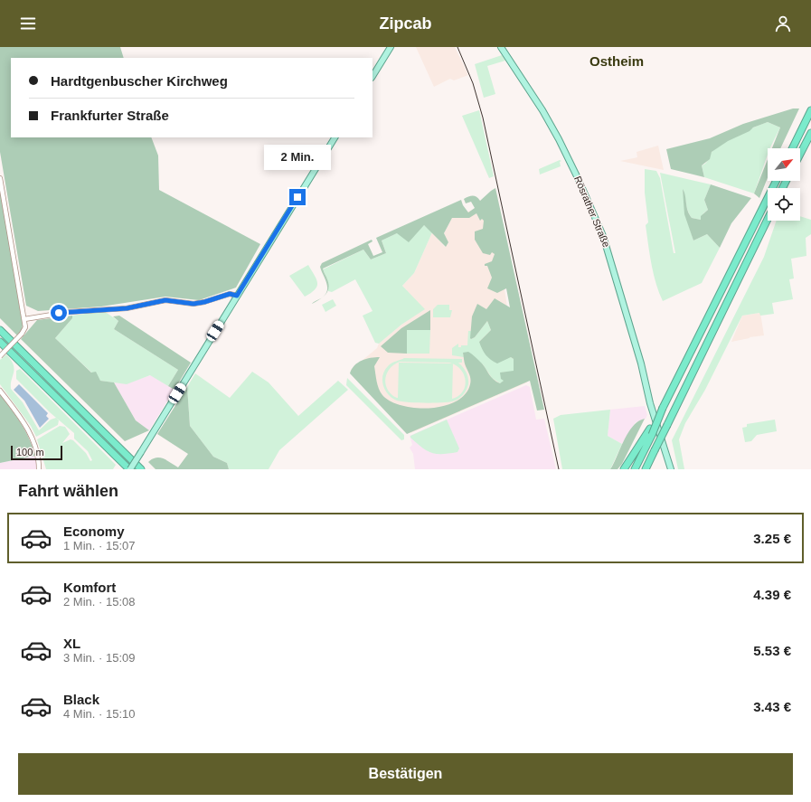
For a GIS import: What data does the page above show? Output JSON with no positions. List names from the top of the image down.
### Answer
{
  "streets": {
    "main road": ["Rösrather Straße"]
  },
  "districts": ["Ostheim"],
  "scale_bar": "100 m",
  "north": "top right",
  "page": {
    "header": "Zipcab",
    "banner": ["Hardtgenbuscher Kirchweg", "Frankfurter Straße"],
    "bubble": "2 Min.",
    "scale": "100 m",
    "heading": "Fahrt wählen",
    "list": [
      {
        "name": "Economy",
        "note": "1 Min. · 15:07",
        "value": "3.25 €"
      },
      {
        "name": "Komfort",
        "note": "2 Min. · 15:08",
        "value": "4.39 €"
      },
      {
        "name": "XL",
        "note": "3 Min. · 15:09",
        "value": "5.53 €"
      },
      {
        "name": "Black",
        "note": "4 Min. · 15:10",
        "value": "3.43 €"
      }
    ],
    "buttons": "Bestätigen"
  }
}
